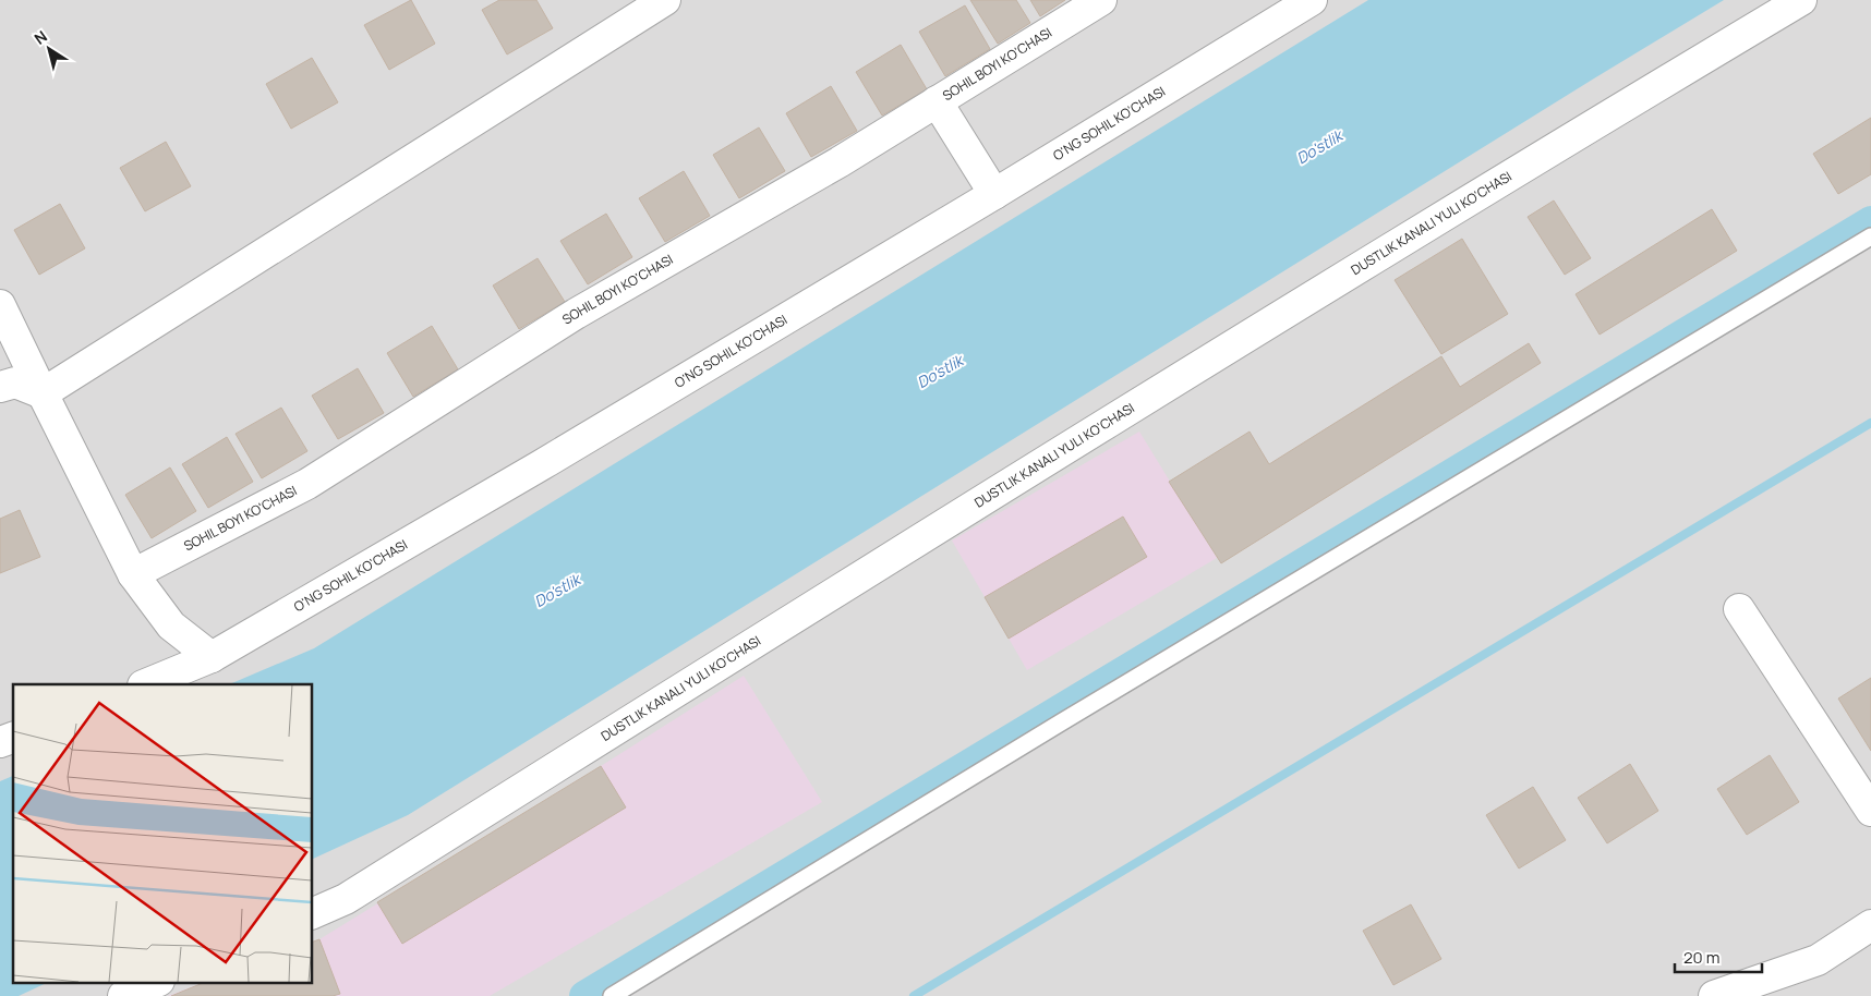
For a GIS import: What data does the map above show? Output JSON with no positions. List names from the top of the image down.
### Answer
{
  "streets": {
    "street": ["SOHIL BOYI KO'CHASI", "O'NG SOHIL KO'CHASI", "DUSTLIK KANALI YULI KO'CHASI"]
  },
  "water": ["Do'stlik"],
  "scale_bar": "20 m",
  "north": "top left"
}
